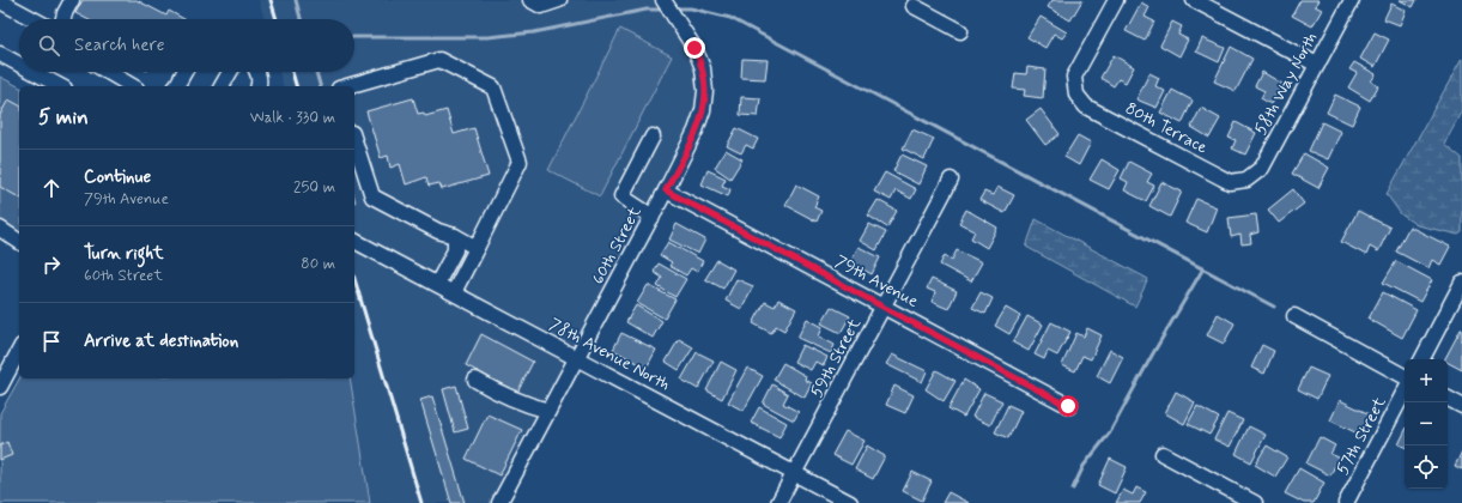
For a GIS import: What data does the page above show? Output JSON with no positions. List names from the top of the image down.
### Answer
{
  "streets": {
    "street": [
      "58th Way North",
      "80th Terrace",
      "60th Street",
      "79th Avenue",
      "78th Avenue North",
      "59th Street",
      "57th Street"
    ]
  },
  "crossings": [
    ["58th Way North", "80th Terrace"],
    ["60th Street", "79th Avenue"],
    ["60th Street", "78th Avenue North"],
    ["79th Avenue", "59th Street"],
    ["78th Avenue North", "59th Street"]
  ],
  "page": {
    "search": "Search here",
    "heading": ["5 min", "Walk · 330 m"],
    "list": [
      ["Continue", "79th Avenue", "250 m"],
      ["Turn right", "60th Street", "80 m"],
      "Arrive at destination"
    ],
    "map_buttons": ["+", "−"]
  }
}
